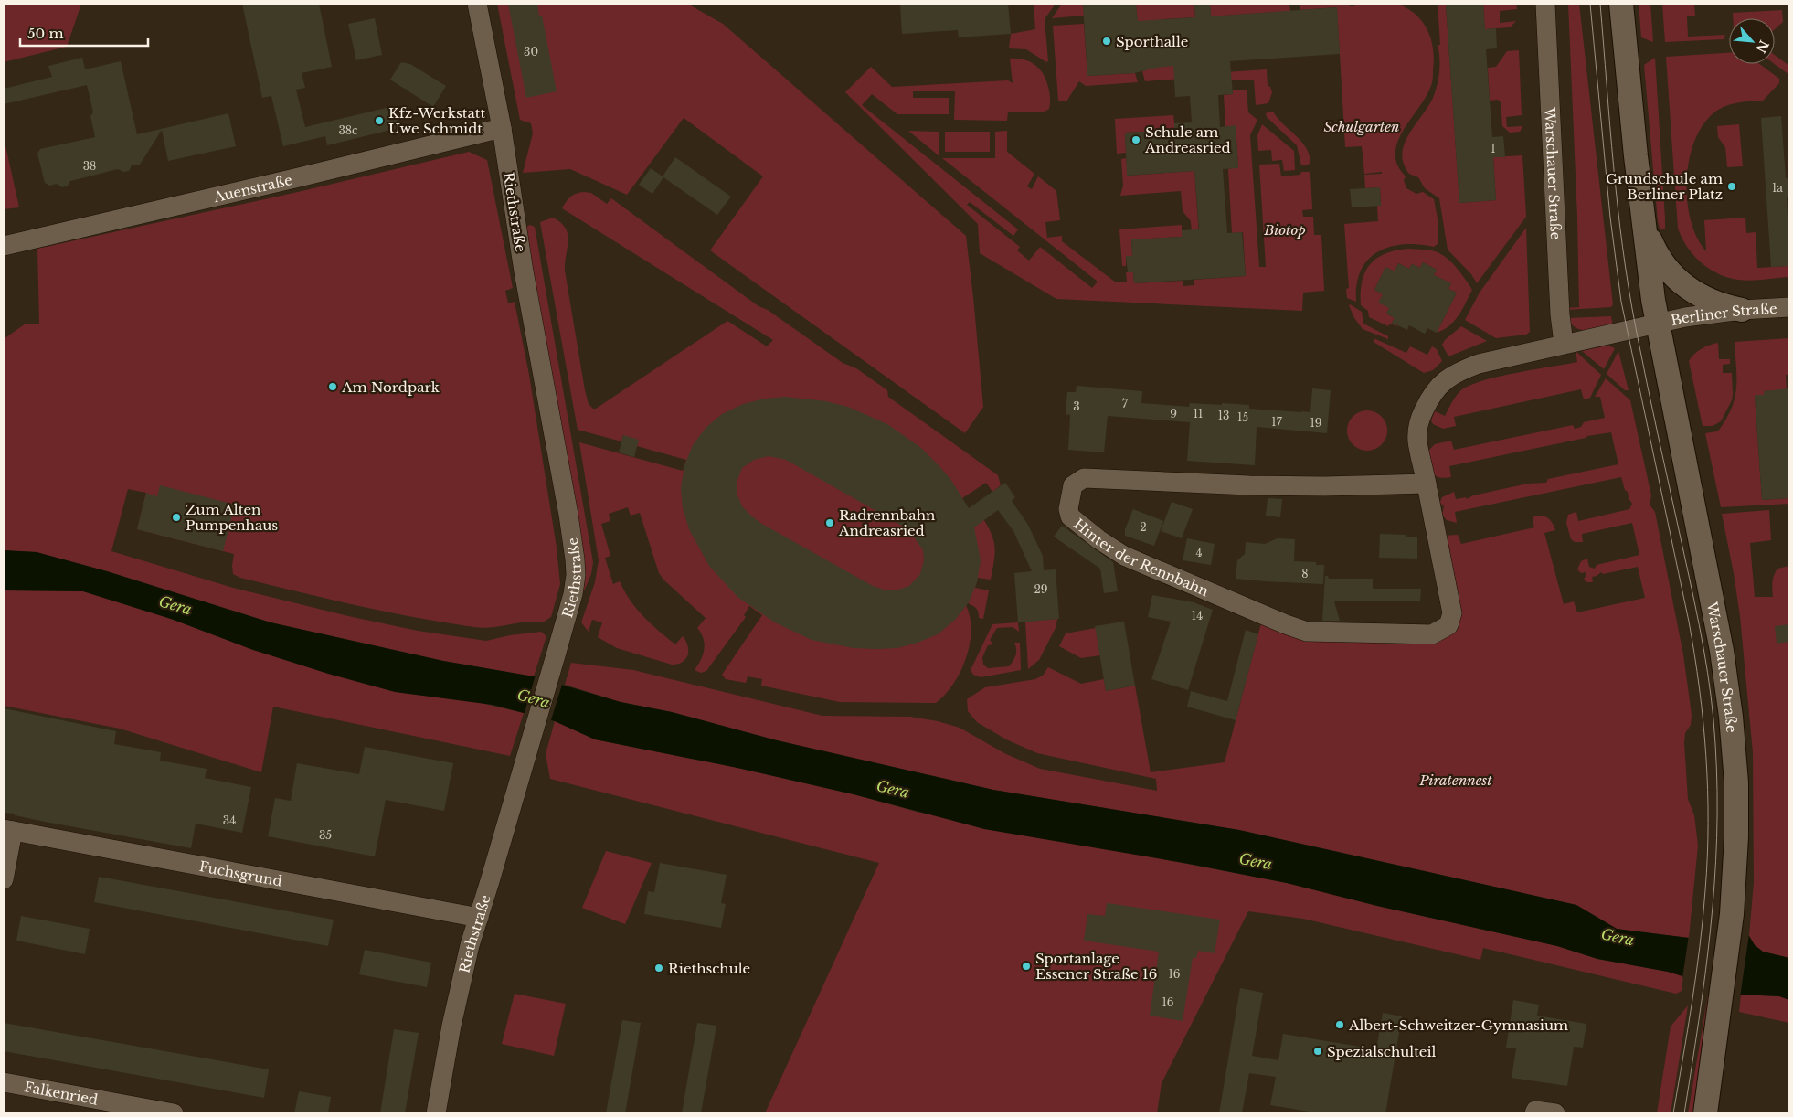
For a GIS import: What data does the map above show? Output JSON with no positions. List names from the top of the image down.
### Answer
{
  "streets": {
    "street": [
      "Warschauer Straße",
      "Auenstraße",
      "Riethstraße",
      "Berliner Straße",
      "Hinter der Rennbahn",
      "Fuchsgrund",
      "Falkenried"
    ]
  },
  "crossings": [
    ["Warschauer Straße", "Berliner Straße"],
    ["Warschauer Straße", "Hinter der Rennbahn"],
    ["Auenstraße", "Riethstraße"],
    ["Riethstraße", "Fuchsgrund"]
  ],
  "water": ["Gera"],
  "parks": ["Schulgarten", "Biotop", "Piratennest"],
  "places": [
    "Sporthalle",
    "Kfz-Werkstatt Uwe Schmidt",
    "Schule am Andreasried",
    "Grundschule am Berliner Platz",
    "Am Nordpark",
    "Zum Alten Pumpenhaus",
    "Radrennbahn Andreasried",
    "Sportanlage Essener Straße 16",
    "Riethschule",
    "Albert-Schweitzer-Gymnasium",
    "Spezialschulteil"
  ],
  "house_numbers": [
    "30",
    "38c",
    "1",
    "38",
    "1a",
    "7",
    "3",
    "9",
    "11",
    "13",
    "15",
    "17",
    "19",
    "2",
    "4",
    "8",
    "29",
    "14",
    "34",
    "35",
    "16",
    "16"
  ],
  "scale_bar": "50 m",
  "north": "bottom right"
}
